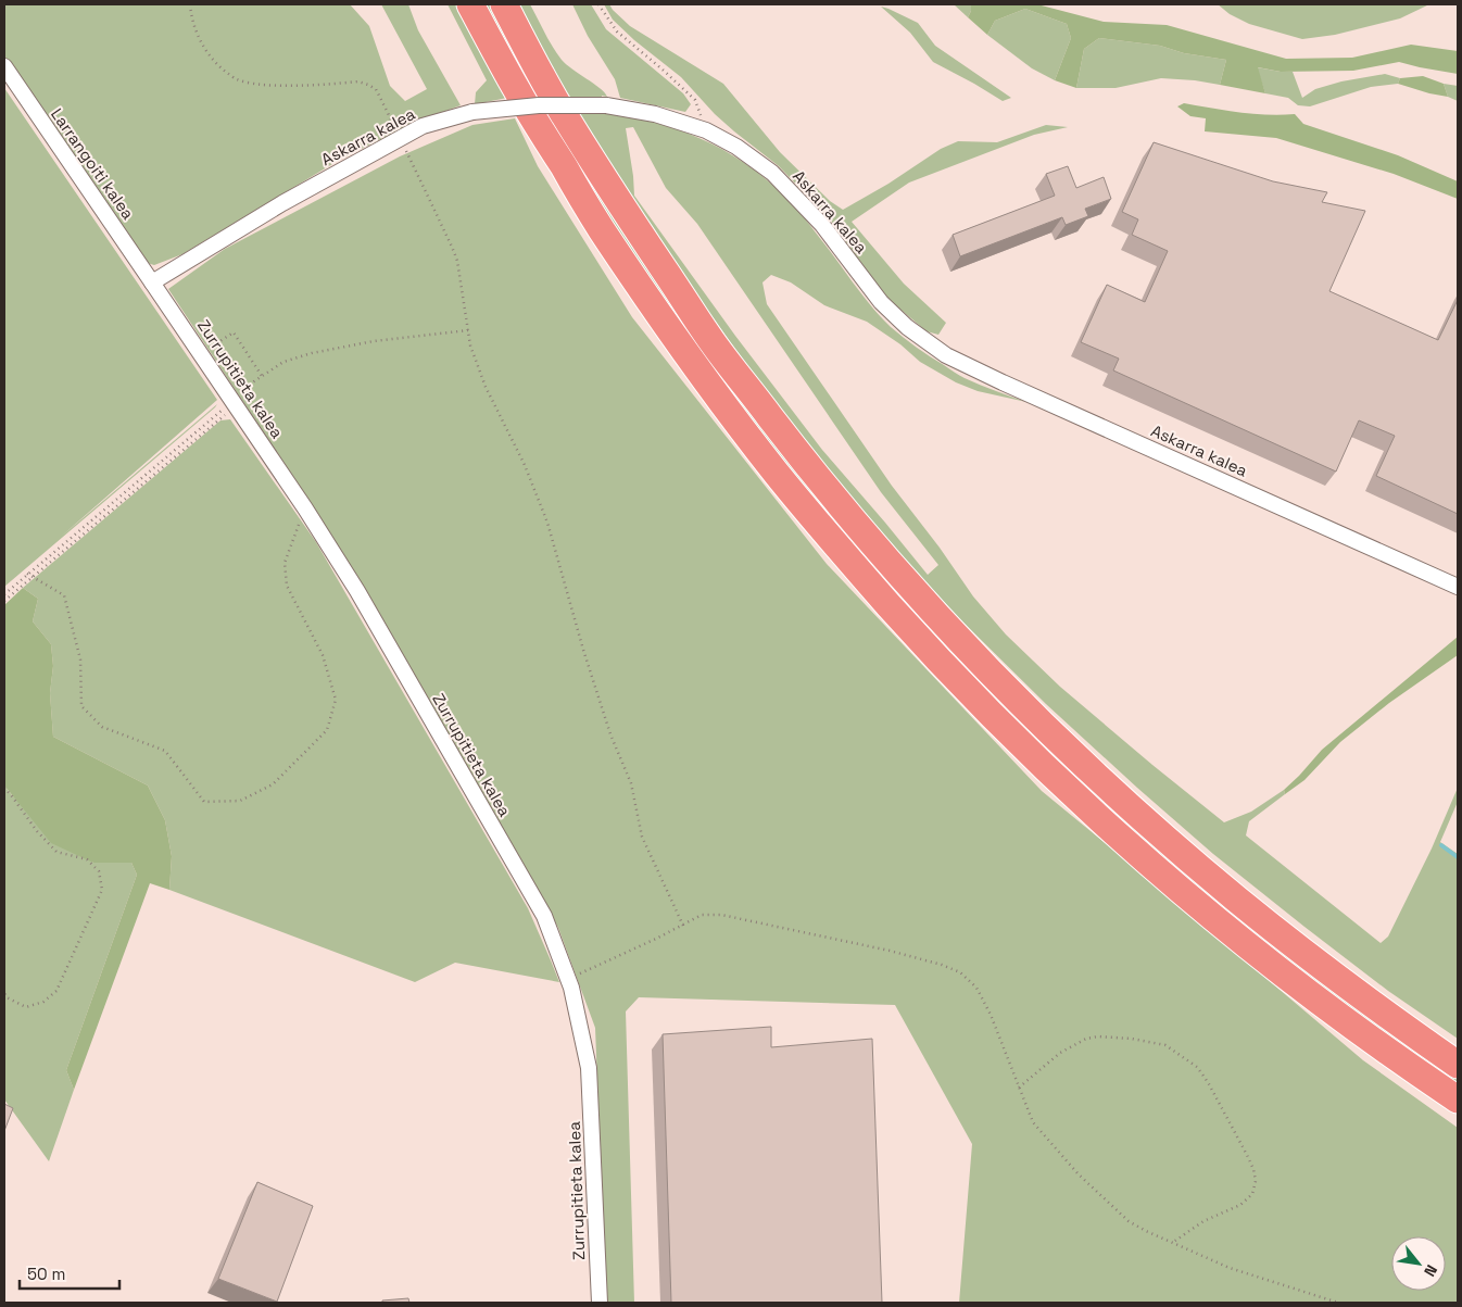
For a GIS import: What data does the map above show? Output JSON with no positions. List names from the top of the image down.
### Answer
{
  "streets": {
    "street": ["Askarra kalea", "Larrangoiti kalea", "Zurrupitieta kalea"]
  },
  "crossings": [
    ["Askarra kalea", "Larrangoiti kalea"],
    ["Askarra kalea", "Zurrupitieta kalea"],
    ["Larrangoiti kalea", "Zurrupitieta kalea"]
  ],
  "scale_bar": "50 m",
  "north": "bottom right"
}
